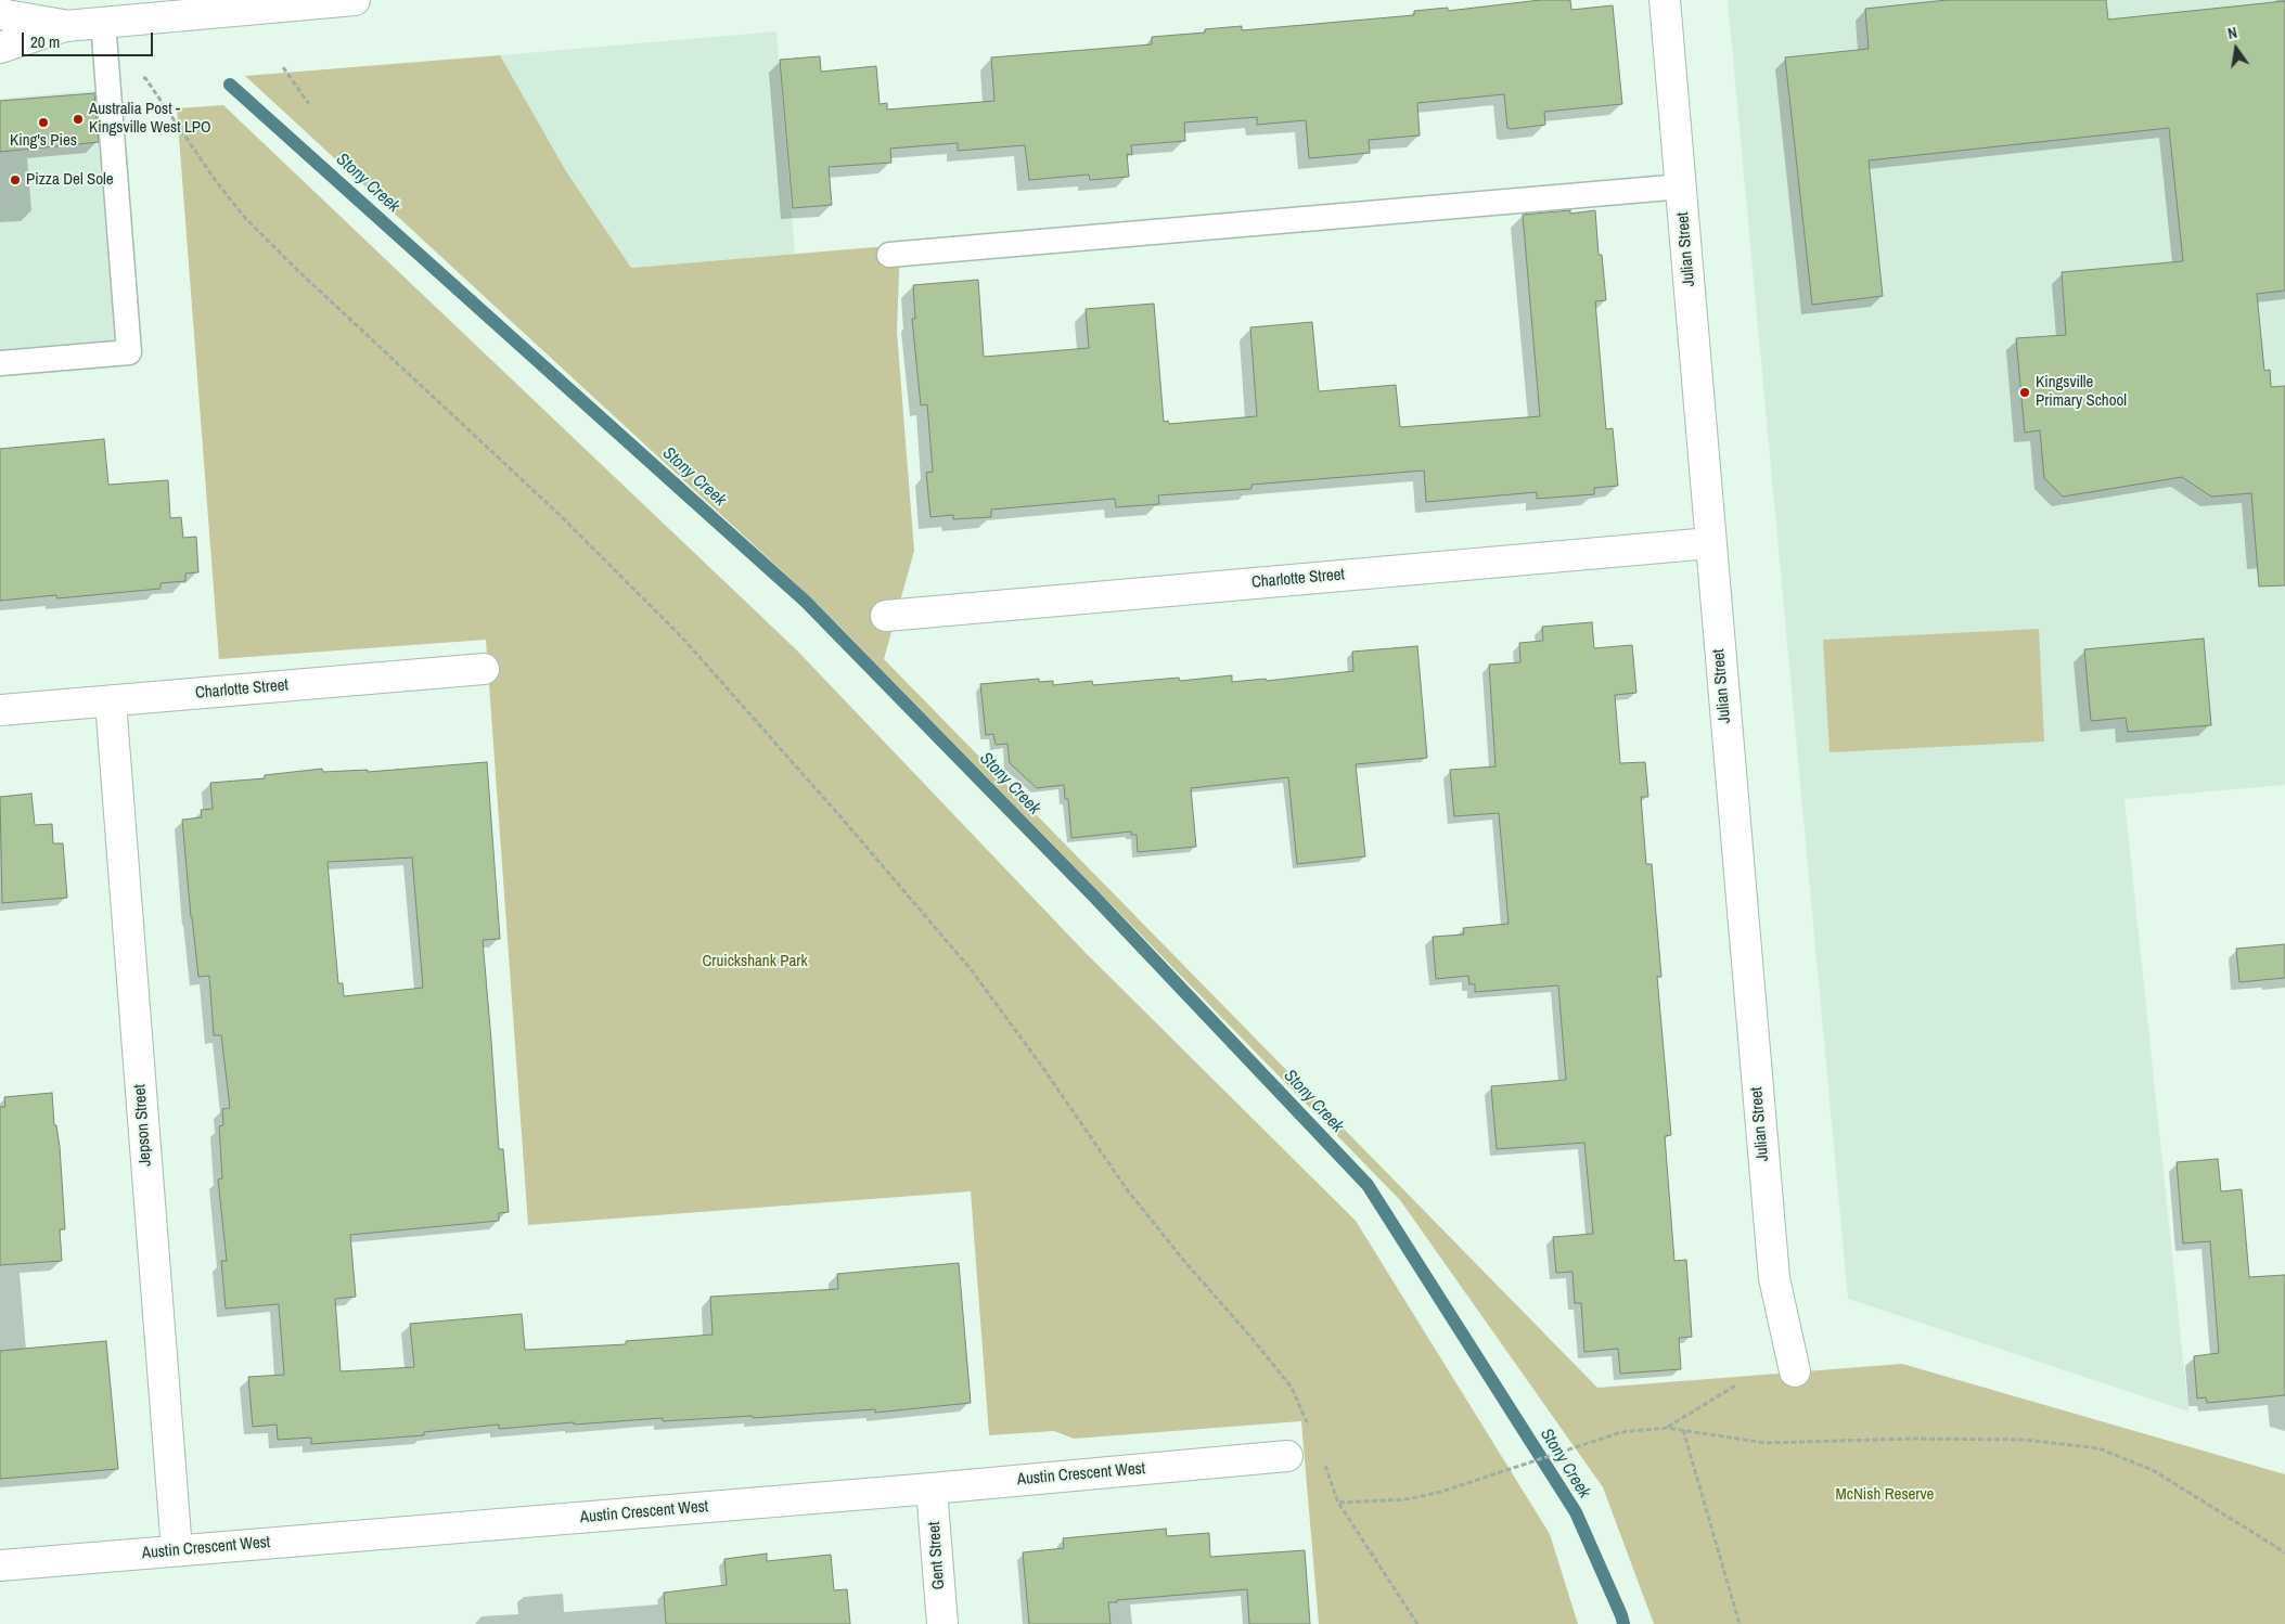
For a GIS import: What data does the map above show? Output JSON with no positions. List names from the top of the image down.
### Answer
{
  "streets": {
    "street": [
      "Julian Street",
      "Charlotte Street",
      "Jepson Street",
      "Austin Crescent West",
      "Gent Street"
    ]
  },
  "crossings": [
    ["Julian Street", "Charlotte Street"],
    ["Charlotte Street", "Jepson Street"],
    ["Jepson Street", "Austin Crescent West"],
    ["Austin Crescent West", "Gent Street"]
  ],
  "water": ["Stony Creek"],
  "parks": ["Cruickshank Park", "McNish Reserve"],
  "places": [
    "Australia Post - Kingsville West LPO",
    "King's Pies",
    "Pizza Del Sole",
    "Kingsville Primary School"
  ],
  "scale_bar": "20 m",
  "north": "top"
}
